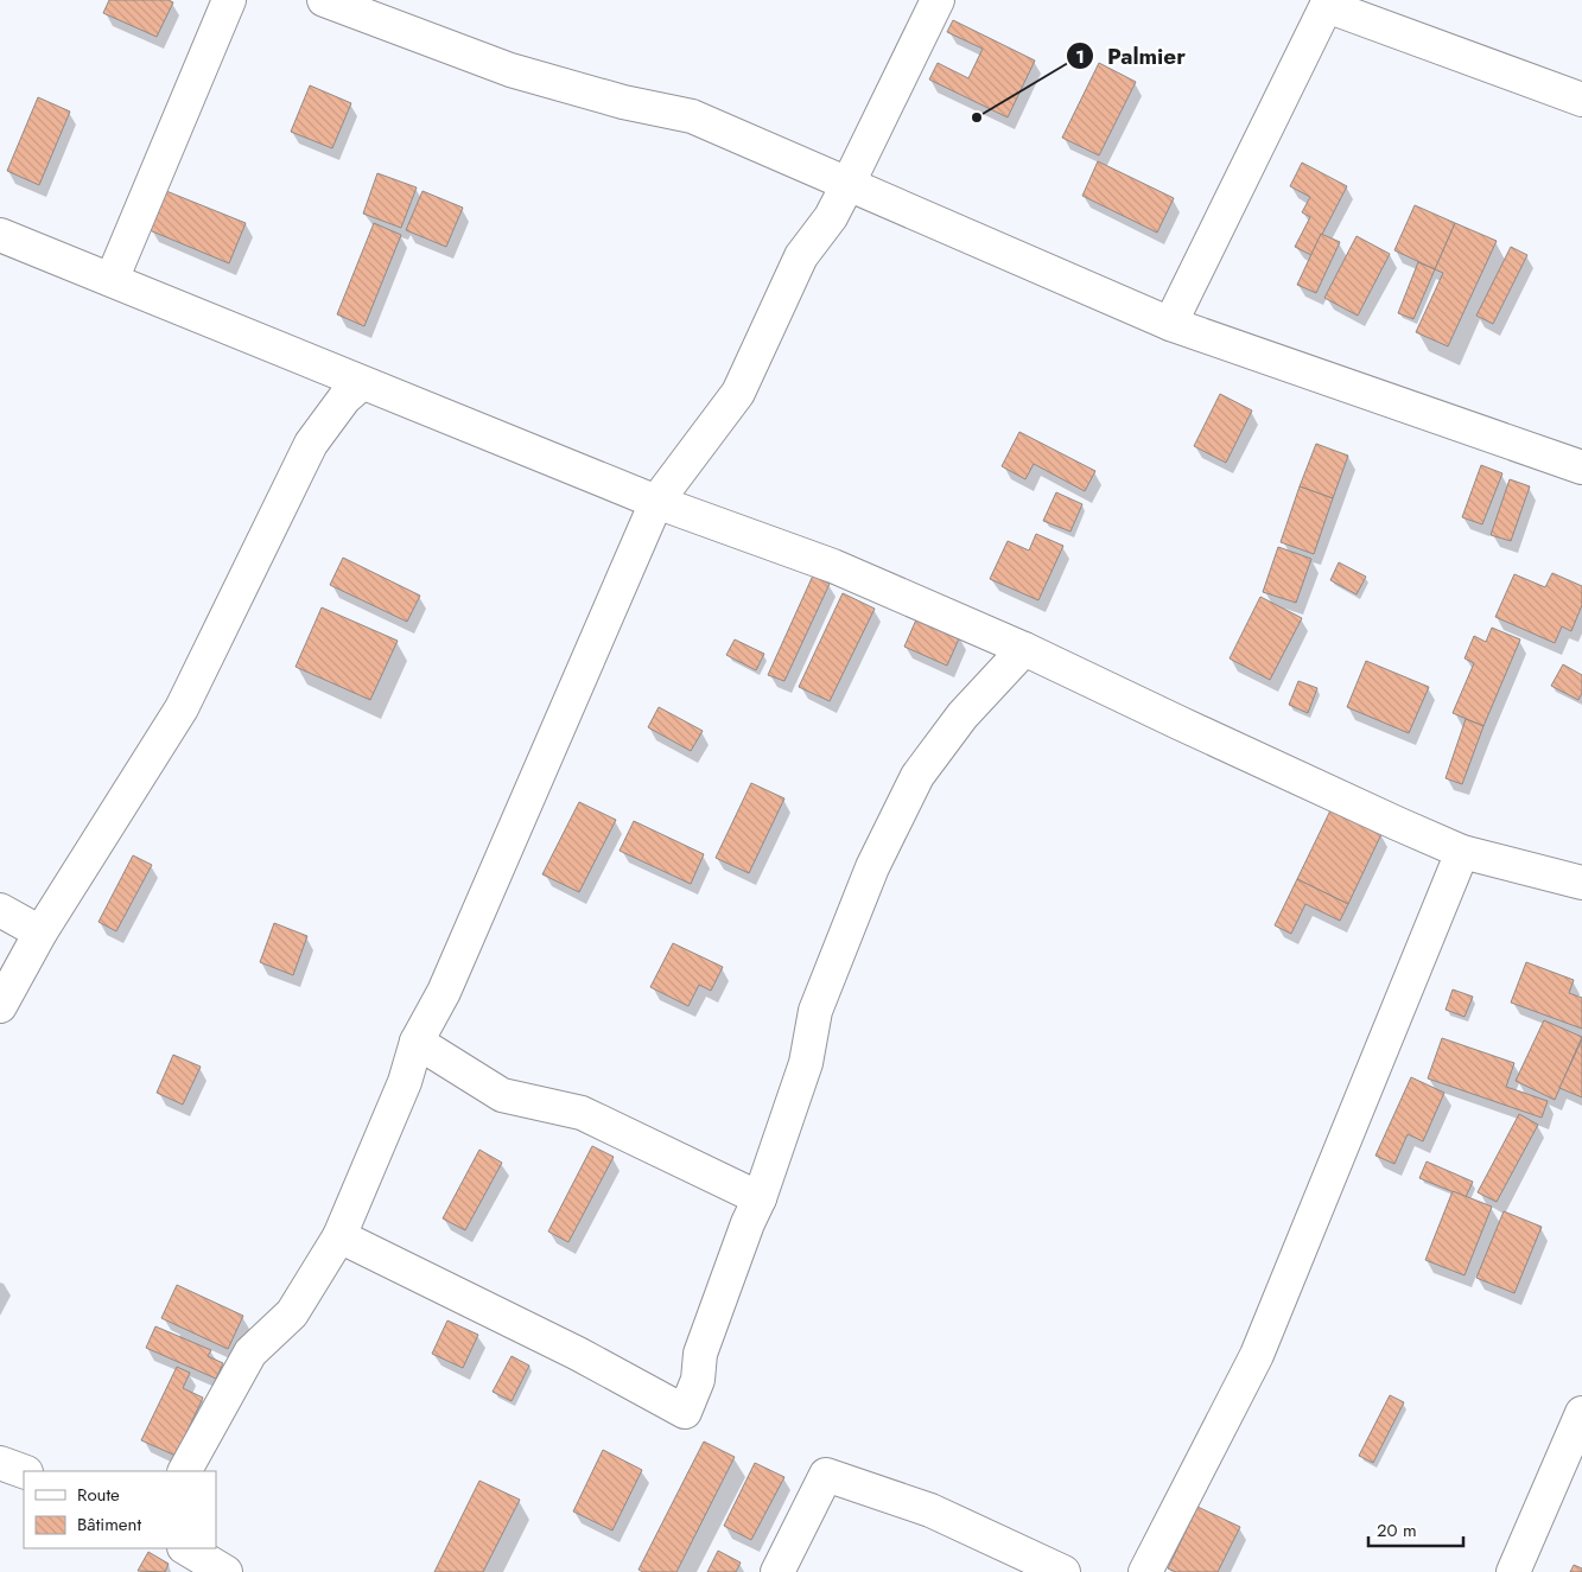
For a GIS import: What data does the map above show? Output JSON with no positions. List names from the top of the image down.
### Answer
{
  "places": ["Palmier"],
  "legend": ["Route", "Bâtiment"],
  "scale_bar": "20 m"
}
